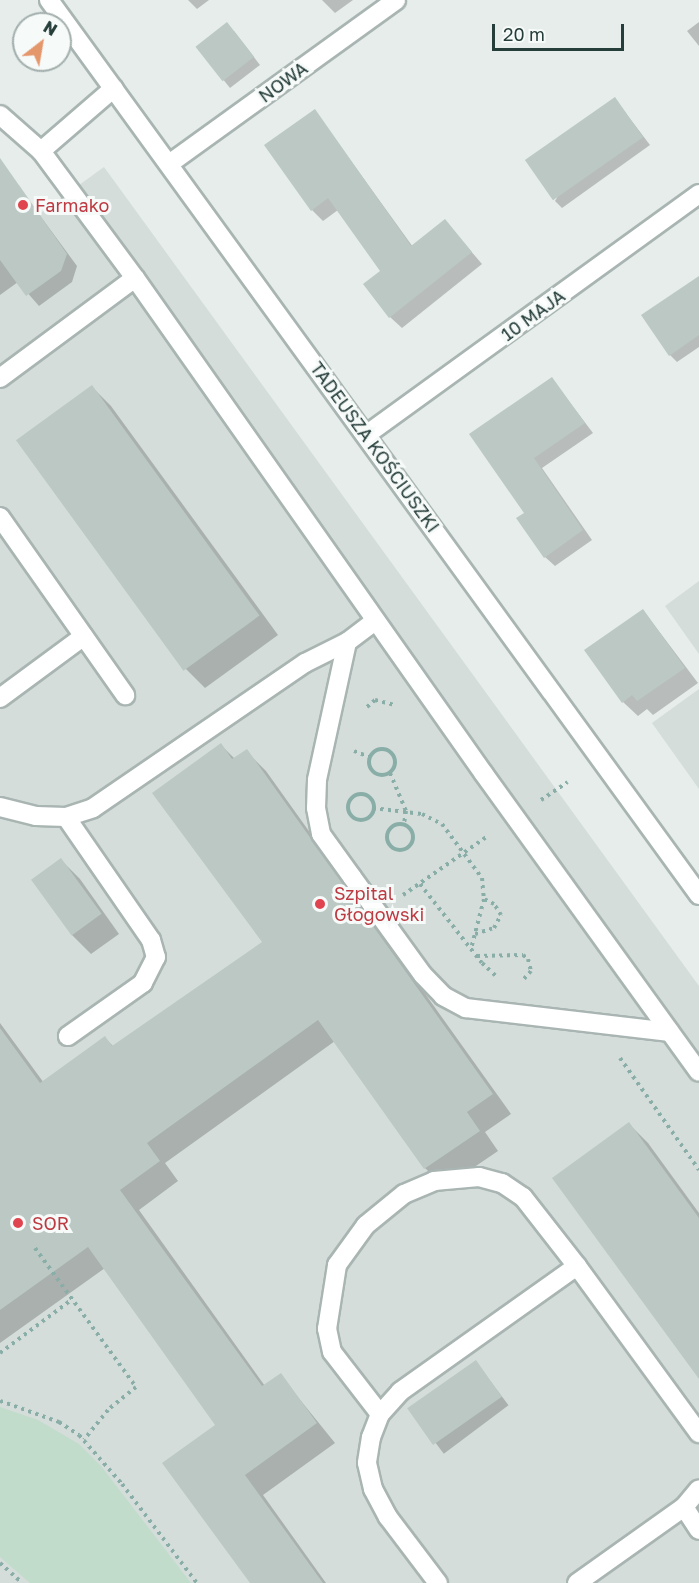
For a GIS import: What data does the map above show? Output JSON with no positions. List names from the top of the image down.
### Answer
{
  "streets": {
    "street": ["NOWA", "10 MAJA", "TADEUSZA KOŚCIUSZKI"]
  },
  "crossings": [
    ["NOWA", "TADEUSZA KOŚCIUSZKI"],
    ["10 MAJA", "TADEUSZA KOŚCIUSZKI"]
  ],
  "places": ["Farmako", "Szpital Głogowski", "SOR"],
  "scale_bar": "20 m",
  "north": "top right"
}
